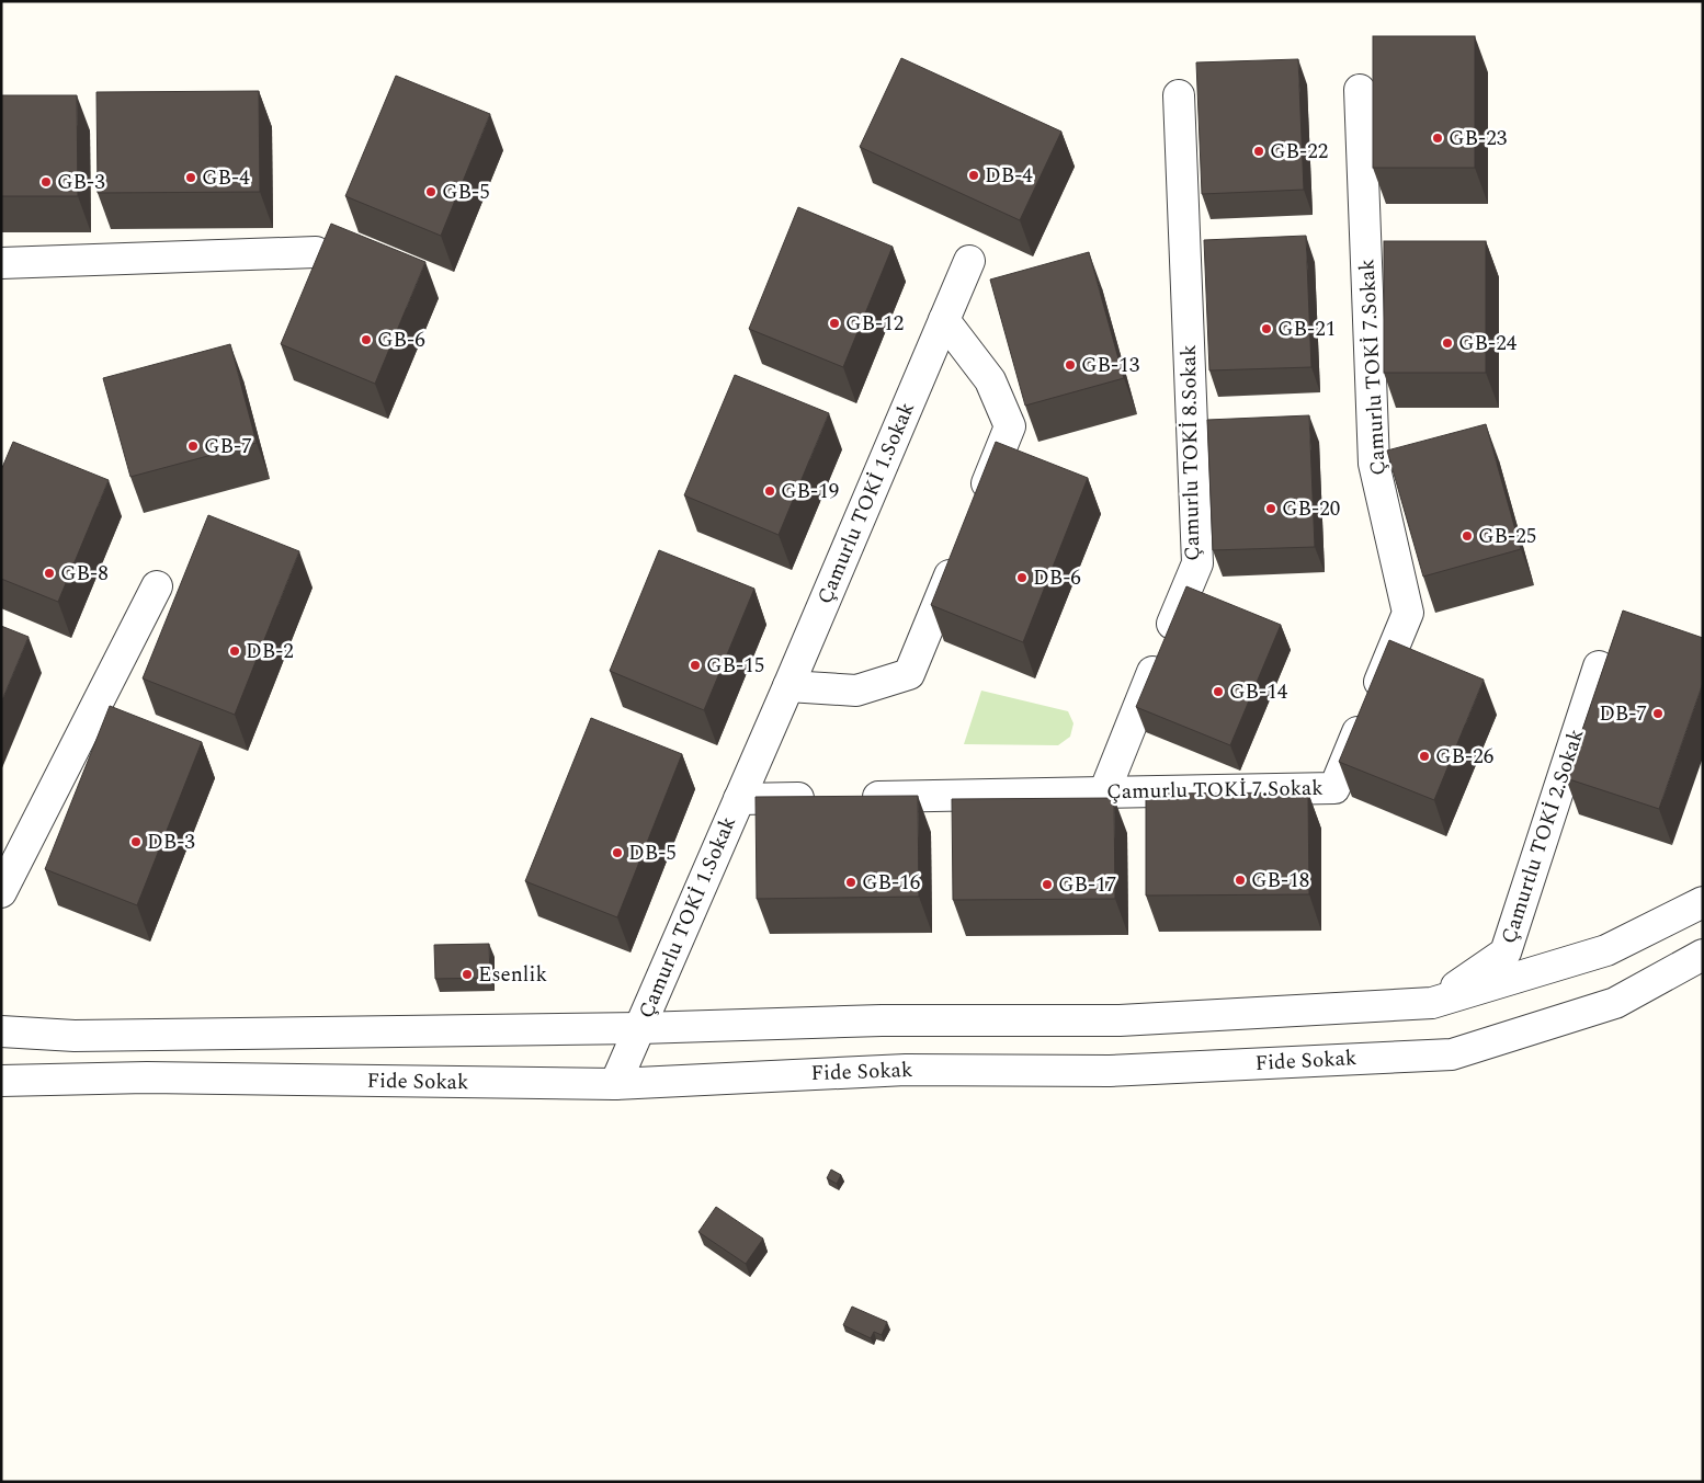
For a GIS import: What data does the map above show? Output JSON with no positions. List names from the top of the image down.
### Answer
{
  "streets": {
    "street": [
      "Çamurlu TOKİ 7.Sokak",
      "Çamurlu TOKİ 8.Sokak",
      "Çamurlu TOKİ 1.Sokak",
      "Çamurtlu TOKİ 2.Sokak",
      "Fide Sokak"
    ]
  },
  "crossings": [
    ["Çamurlu TOKİ 7.Sokak", "Çamurlu TOKİ 8.Sokak"],
    ["Çamurlu TOKİ 7.Sokak", "Çamurlu TOKİ 1.Sokak"],
    ["Çamurlu TOKİ 1.Sokak", "Fide Sokak"]
  ],
  "places": [
    "GB-23",
    "GB-22",
    "DB-4",
    "GB-4",
    "GB-3",
    "GB-5",
    "GB-12",
    "GB-21",
    "GB-6",
    "GB-24",
    "GB-13",
    "GB-7",
    "GB-19",
    "GB-20",
    "GB-25",
    "GB-8",
    "DB-6",
    "DB-2",
    "GB-15",
    "GB-14",
    "DB-7",
    "GB-26",
    "DB-3",
    "DB-5",
    "GB-18",
    "GB-16",
    "GB-17",
    "Esenlik"
  ]
}
